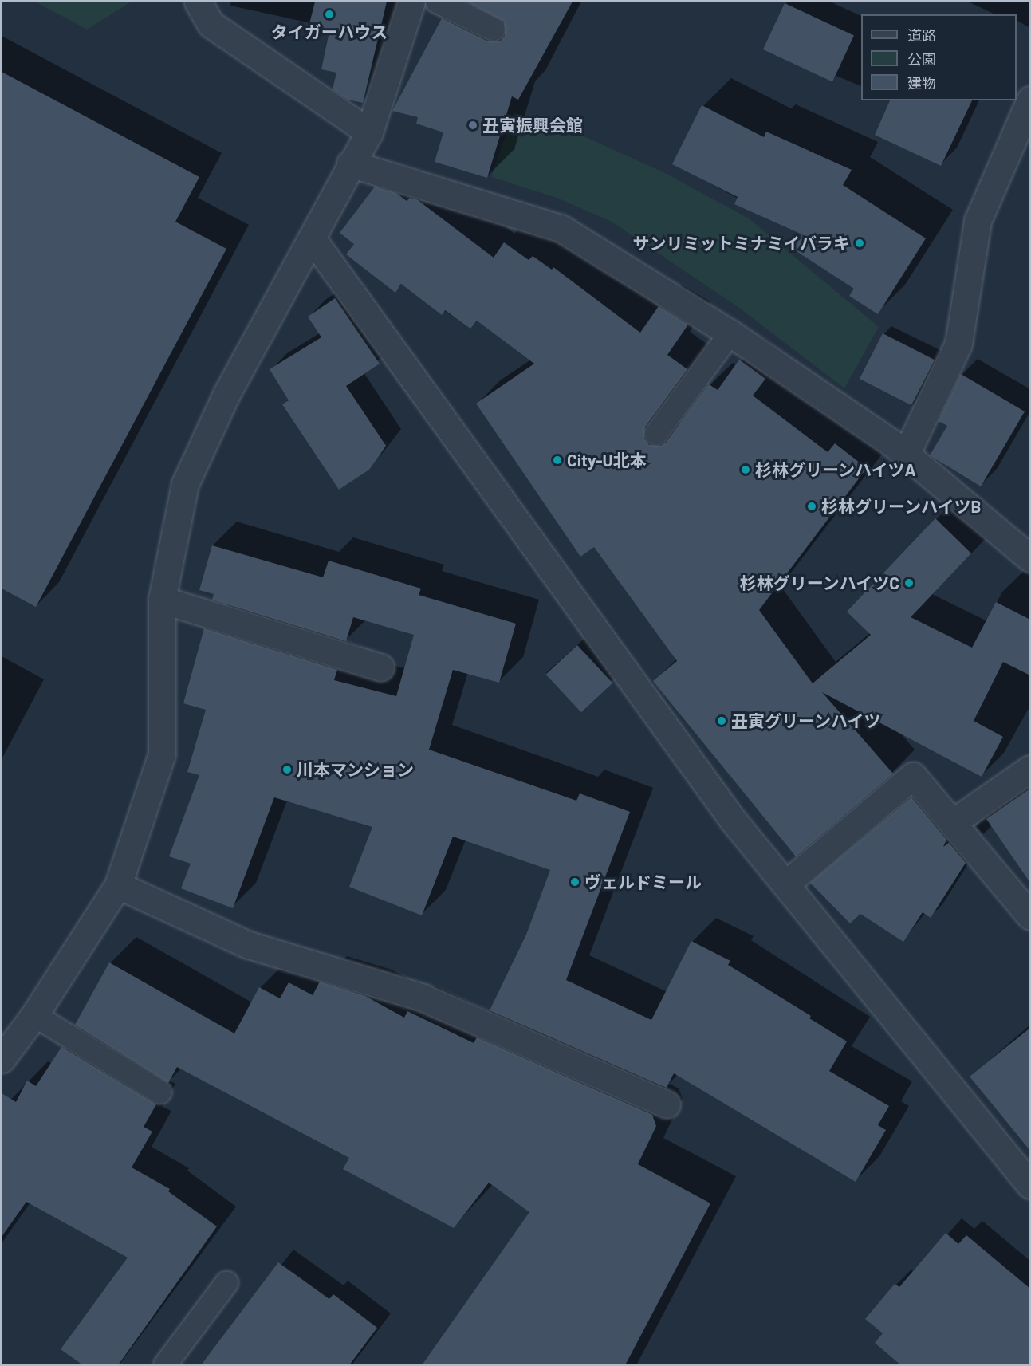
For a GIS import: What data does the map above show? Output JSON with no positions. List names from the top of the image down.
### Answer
{
  "places": [
    "タイガーハウス",
    "丑寅振興会館",
    "サンリミットミナミイバラキ",
    "City-U北本",
    "杉林グリーンハイツA",
    "杉林グリーンハイツB",
    "杉林グリーンハイツC",
    "丑寅グリーンハイツ",
    "川本マンション",
    "ヴェルドミール"
  ],
  "legend": ["道路", "公園", "建物"]
}
